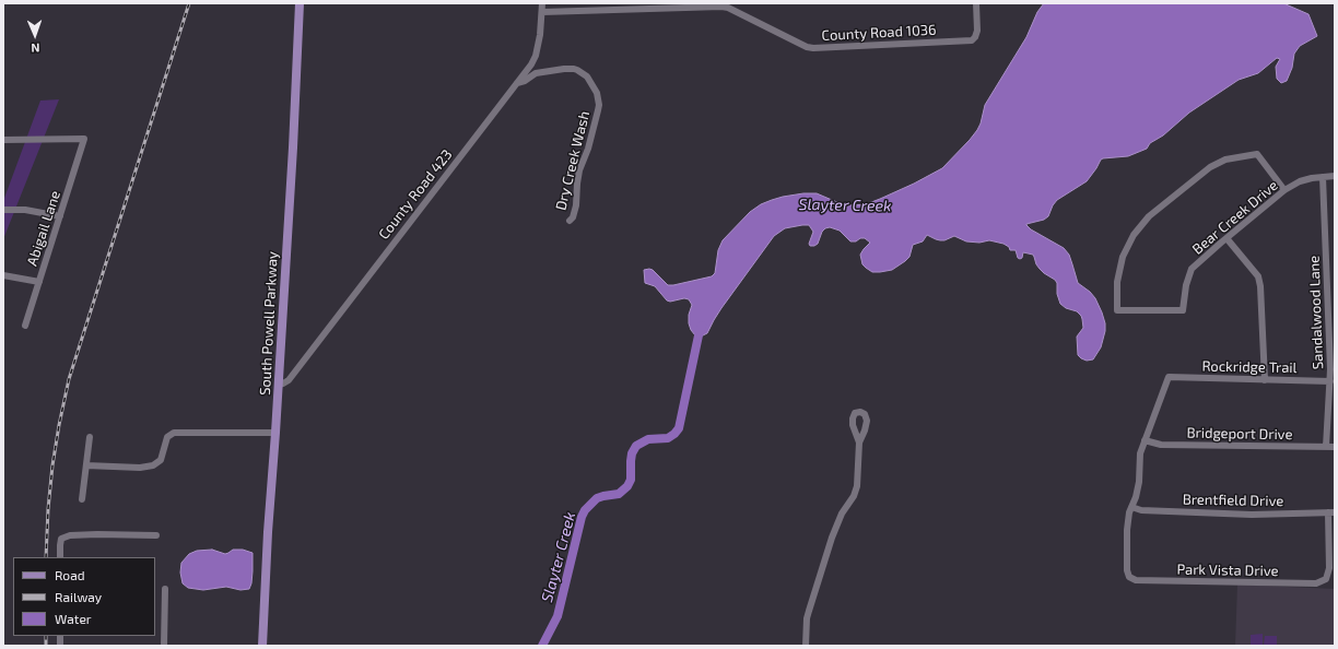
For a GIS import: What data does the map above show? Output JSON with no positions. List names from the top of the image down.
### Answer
{
  "streets": {
    "main road": ["South Powell Parkway"],
    "street": [
      "County Road 1036",
      "Dry Creek Wash",
      "County Road 423",
      "Bear Creek Drive",
      "Abigail Lane",
      "Sandalwood Lane",
      "Rockridge Trail",
      "Bridgeport Drive",
      "Brentfield Drive",
      "Park Vista Drive"
    ]
  },
  "crossings": [
    ["County Road 1036", "County Road 423"],
    ["Dry Creek Wash", "County Road 423"],
    ["County Road 423", "South Powell Parkway"],
    ["Bear Creek Drive", "Sandalwood Lane"],
    ["Sandalwood Lane", "Rockridge Trail"],
    ["Sandalwood Lane", "Bridgeport Drive"],
    ["Rockridge Trail", "Bridgeport Drive"],
    ["Brentfield Drive", "Park Vista Drive"]
  ],
  "water": ["Slayter Creek"],
  "legend": ["Road", "Railway", "Water"],
  "north": "bottom"
}
